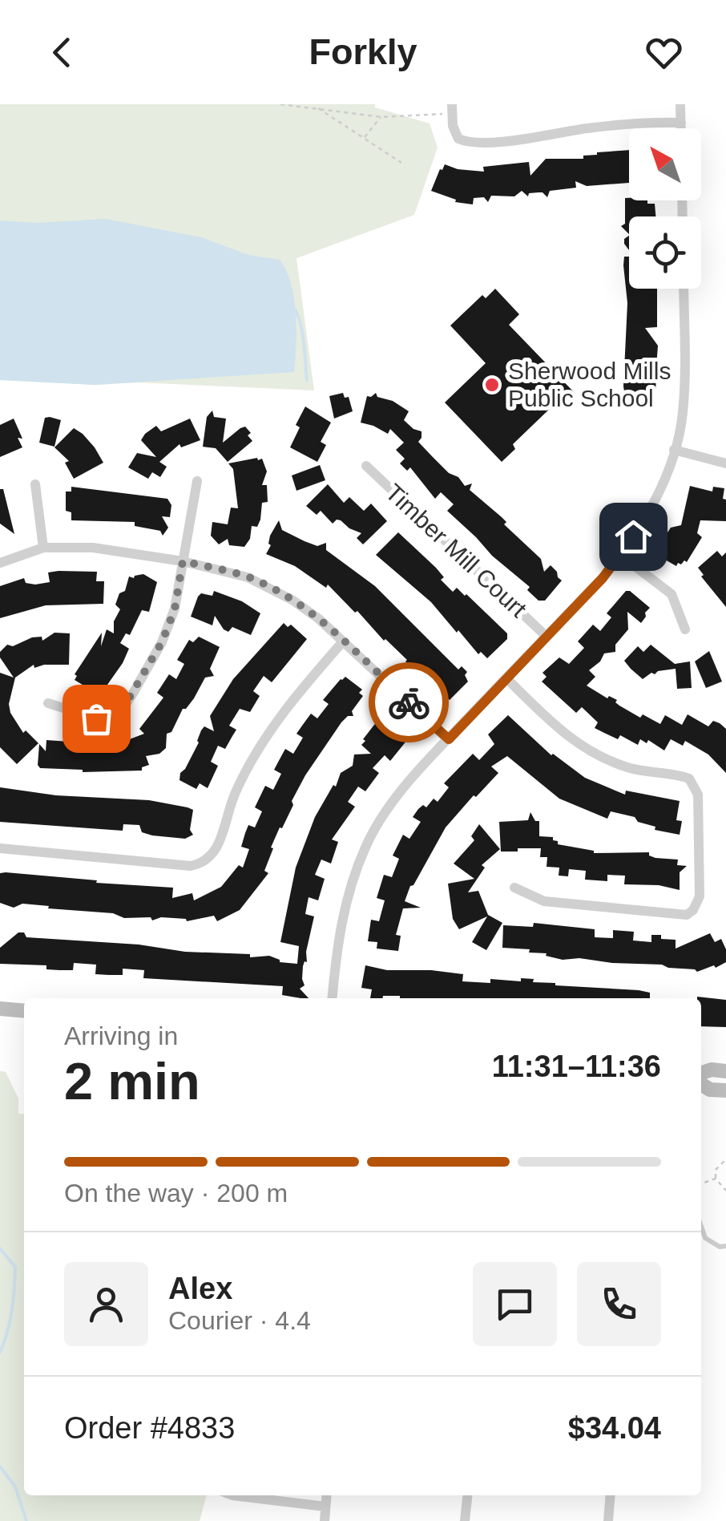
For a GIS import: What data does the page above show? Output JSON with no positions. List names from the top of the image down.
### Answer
{
  "streets": {
    "street": ["Timber Mill Court"]
  },
  "places": ["Sherwood Mills Public School"],
  "north": "top left",
  "page": {
    "header": "Forkly",
    "heading": ["2 min", "Arriving in", "11:31–11:36"],
    "panel": [
      "Alex",
      "Courier · 4.4",
      "Order #4833",
      "$34.04"
    ],
    "bar": "On the way · 200 m"
  }
}
